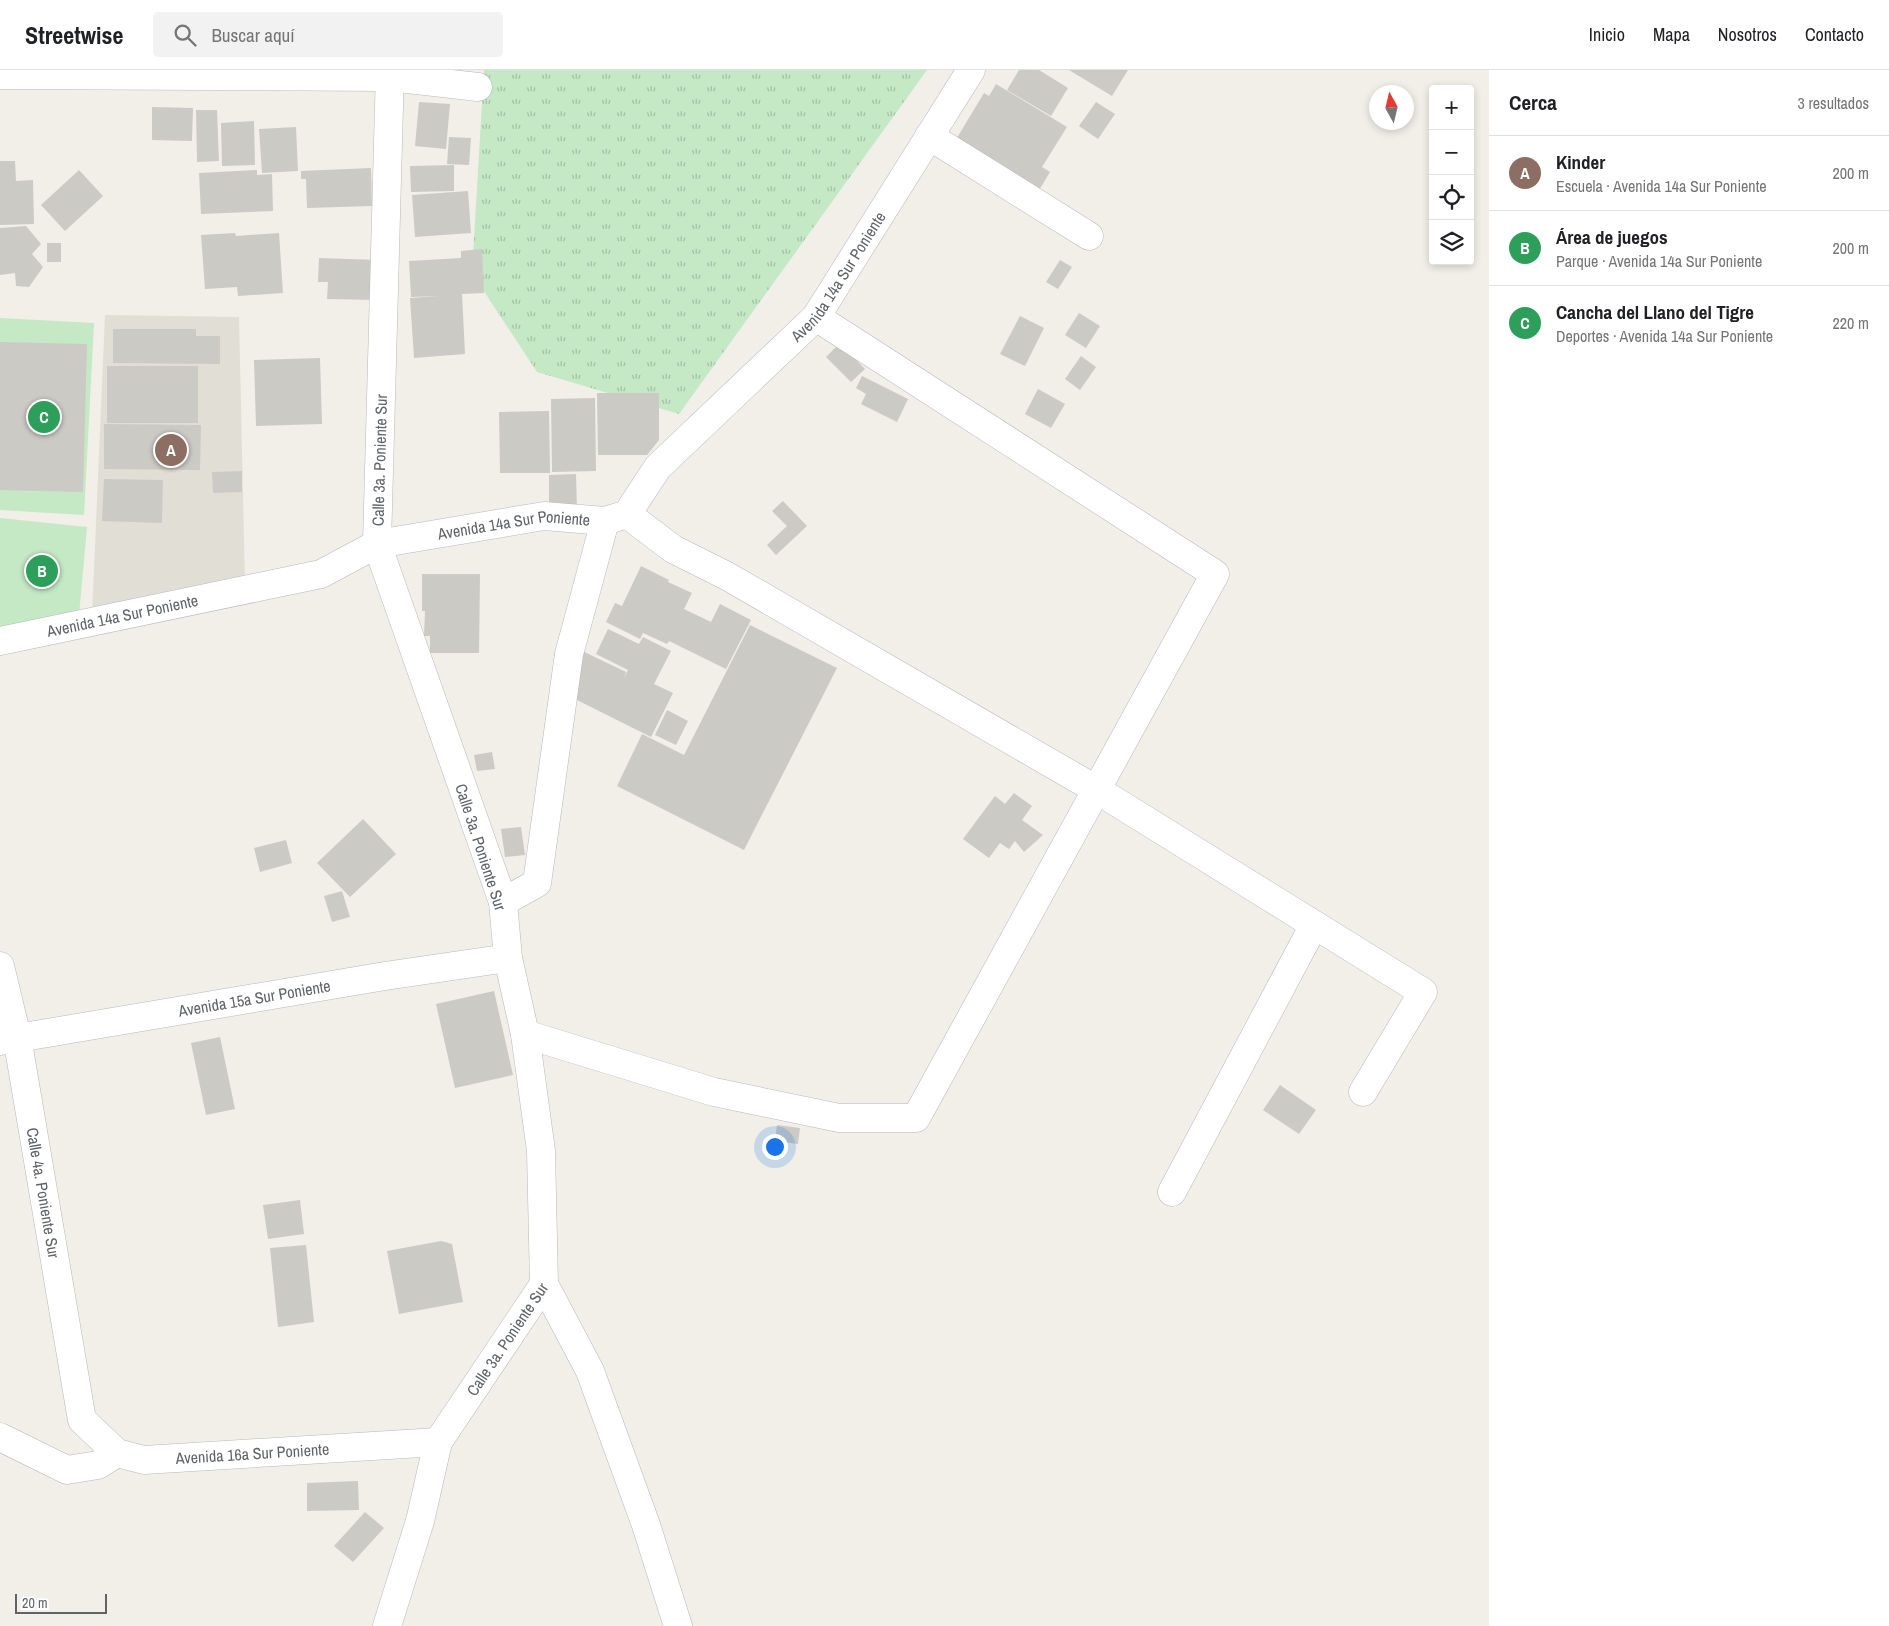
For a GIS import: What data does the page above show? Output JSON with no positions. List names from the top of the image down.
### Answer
{
  "streets": {
    "street": [
      "Avenida 14a Sur Poniente",
      "Calle 3a. Poniente Sur",
      "Avenida 15a Sur Poniente",
      "Calle 4a. Poniente Sur",
      "Avenida 16a Sur Poniente"
    ]
  },
  "crossings": [
    ["Avenida 14a Sur Poniente", "Calle 3a. Poniente Sur"],
    ["Calle 3a. Poniente Sur", "Avenida 15a Sur Poniente"],
    ["Calle 3a. Poniente Sur", "Avenida 16a Sur Poniente"],
    ["Avenida 15a Sur Poniente", "Calle 4a. Poniente Sur"],
    ["Calle 4a. Poniente Sur", "Avenida 16a Sur Poniente"]
  ],
  "scale_bar": "20 m",
  "north": "top",
  "page": {
    "header": "Streetwise",
    "search": "Buscar aquí",
    "nav": [
      "Inicio",
      "Mapa",
      "Nosotros",
      "Contacto"
    ],
    "heading": ["Cerca", "3 resultados"],
    "map_buttons": ["+", "−"],
    "list": [
      {
        "mark": "A",
        "name": "Kinder",
        "note": "Escuela · Avenida 14a Sur Poniente",
        "value": "200 m"
      },
      {
        "mark": "B",
        "name": "Área de juegos",
        "note": "Parque · Avenida 14a Sur Poniente",
        "value": "200 m"
      },
      {
        "mark": "C",
        "name": "Cancha del Llano del Tigre",
        "note": "Deportes · Avenida 14a Sur Poniente",
        "value": "220 m"
      }
    ],
    "pins": ["C", "A", "B"],
    "scale": "20 m"
  }
}
